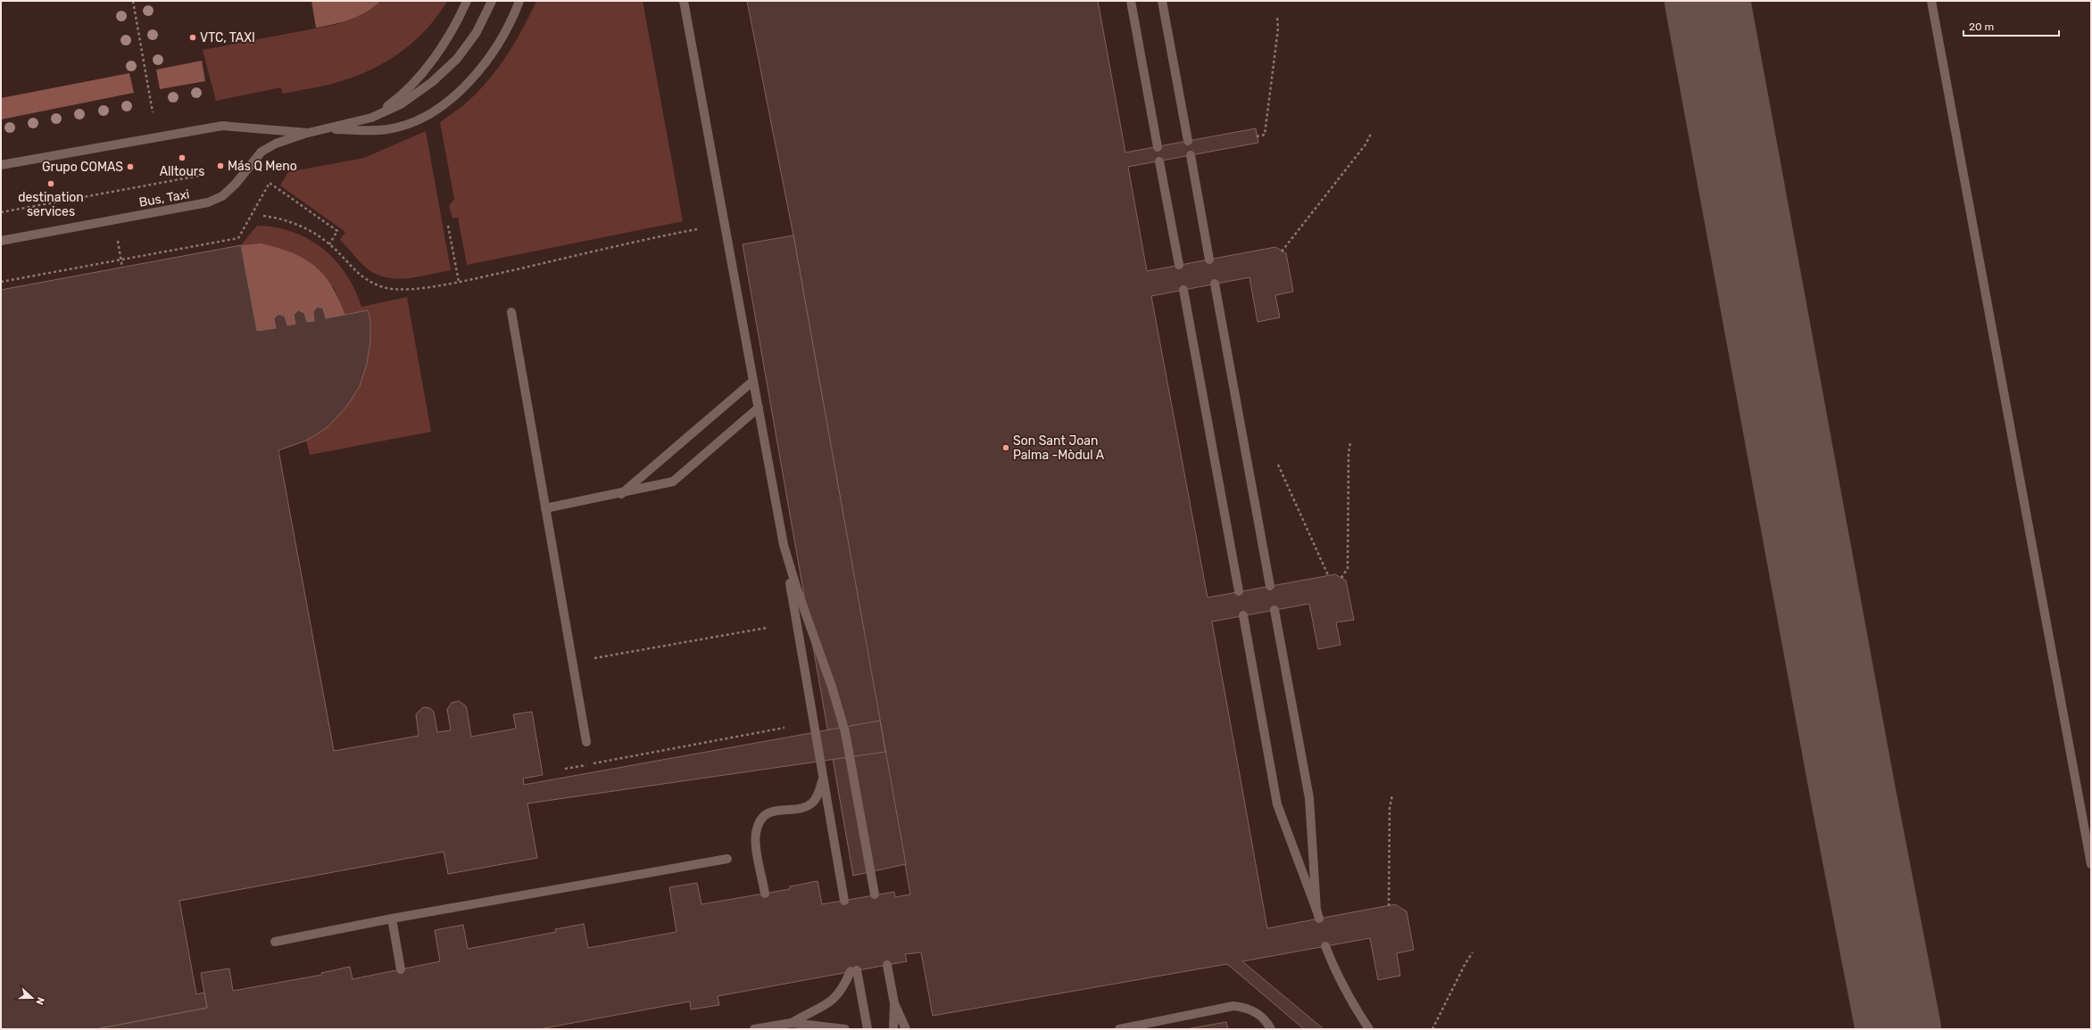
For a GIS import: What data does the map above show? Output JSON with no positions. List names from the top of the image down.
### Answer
{
  "streets": {
    "street": ["Bus, Taxi"]
  },
  "places": [
    "VTC, TAXI",
    "Alltours",
    "Más Q Meno",
    "Grupo COMAS",
    "destination services",
    "Son Sant Joan Palma -Mòdul A"
  ],
  "scale_bar": "20 m",
  "north": "right"
}
